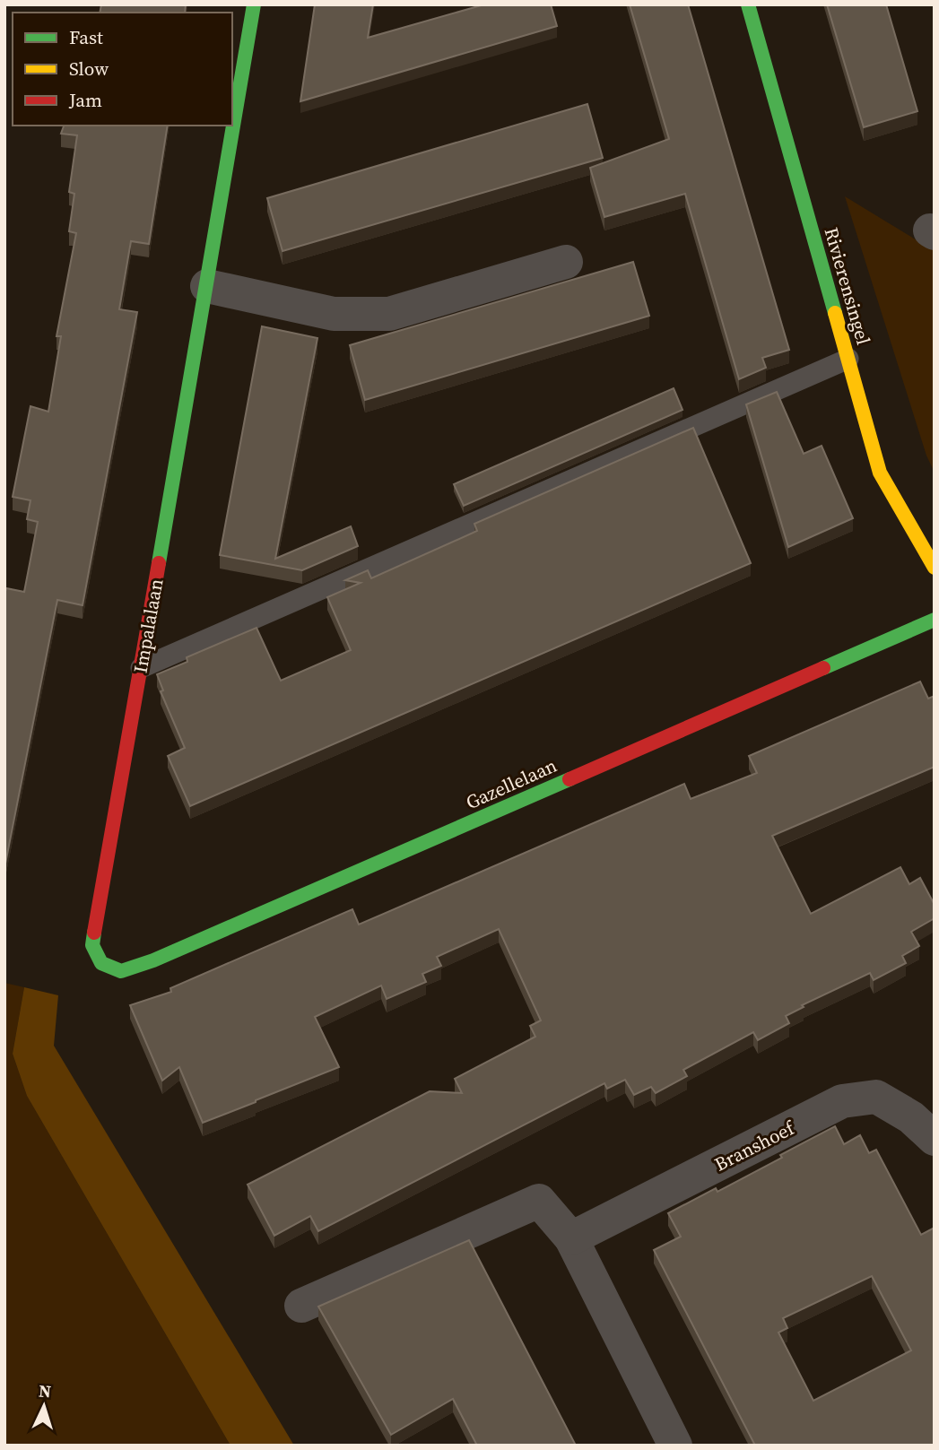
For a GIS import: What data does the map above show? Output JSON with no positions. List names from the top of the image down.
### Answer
{
  "streets": {
    "street": [
      "Rivierensingel",
      "Impalalaan",
      "Gazellelaan",
      "Branshoef"
    ]
  },
  "crossings": [
    ["Impalalaan", "Gazellelaan"]
  ],
  "legend": ["Fast", "Slow", "Jam"],
  "north": "top"
}
